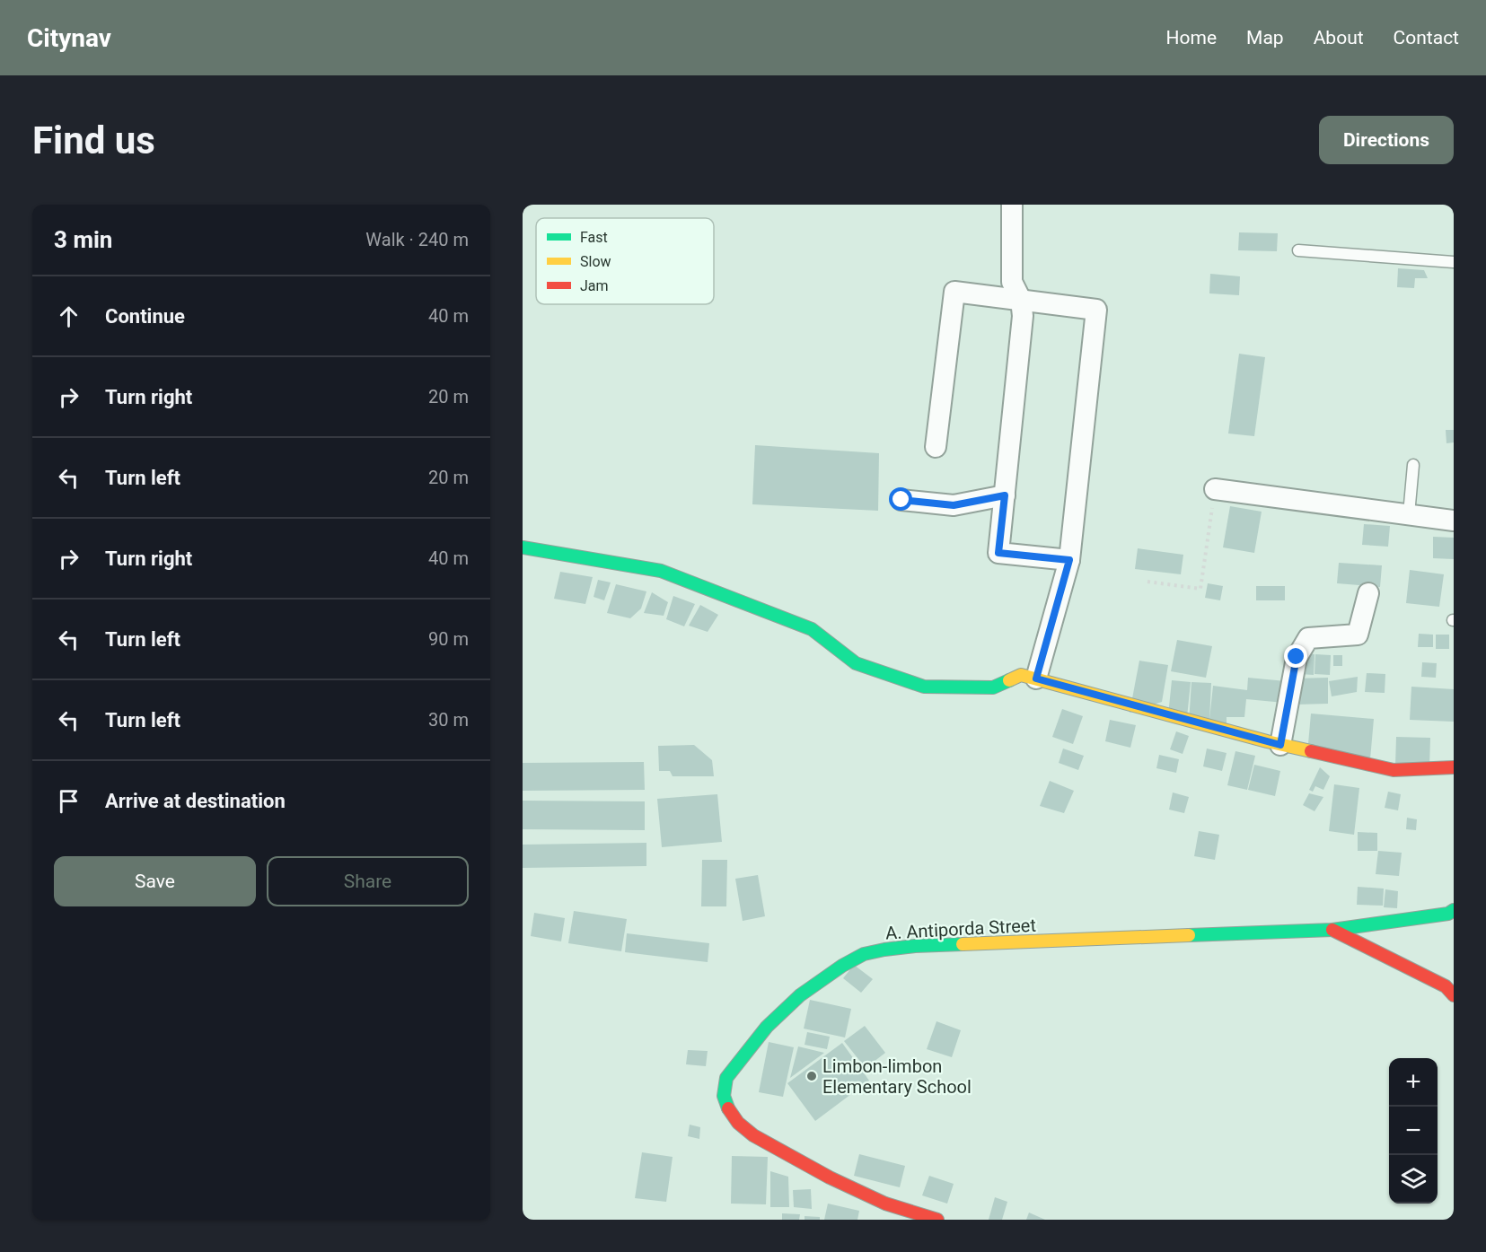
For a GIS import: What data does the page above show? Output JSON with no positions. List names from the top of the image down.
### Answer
{
  "streets": {
    "street": ["A. Antiporda Street"]
  },
  "places": ["Limbon-limbon Elementary School"],
  "legend": ["Fast", "Slow", "Jam"],
  "page": {
    "header": "Citynav",
    "nav": [
      "Home",
      "Map",
      "About",
      "Contact"
    ],
    "buttons": [
      "Directions",
      ["Save", "Share"]
    ],
    "title": "Find us",
    "heading": ["3 min", "Walk · 240 m"],
    "list": [
      ["Continue", "40 m"],
      ["Turn right", "20 m"],
      ["Turn left", "20 m"],
      ["Turn right", "40 m"],
      ["Turn left", "90 m"],
      ["Turn left", "30 m"],
      "Arrive at destination"
    ],
    "map_buttons": ["+", "−"]
  }
}
